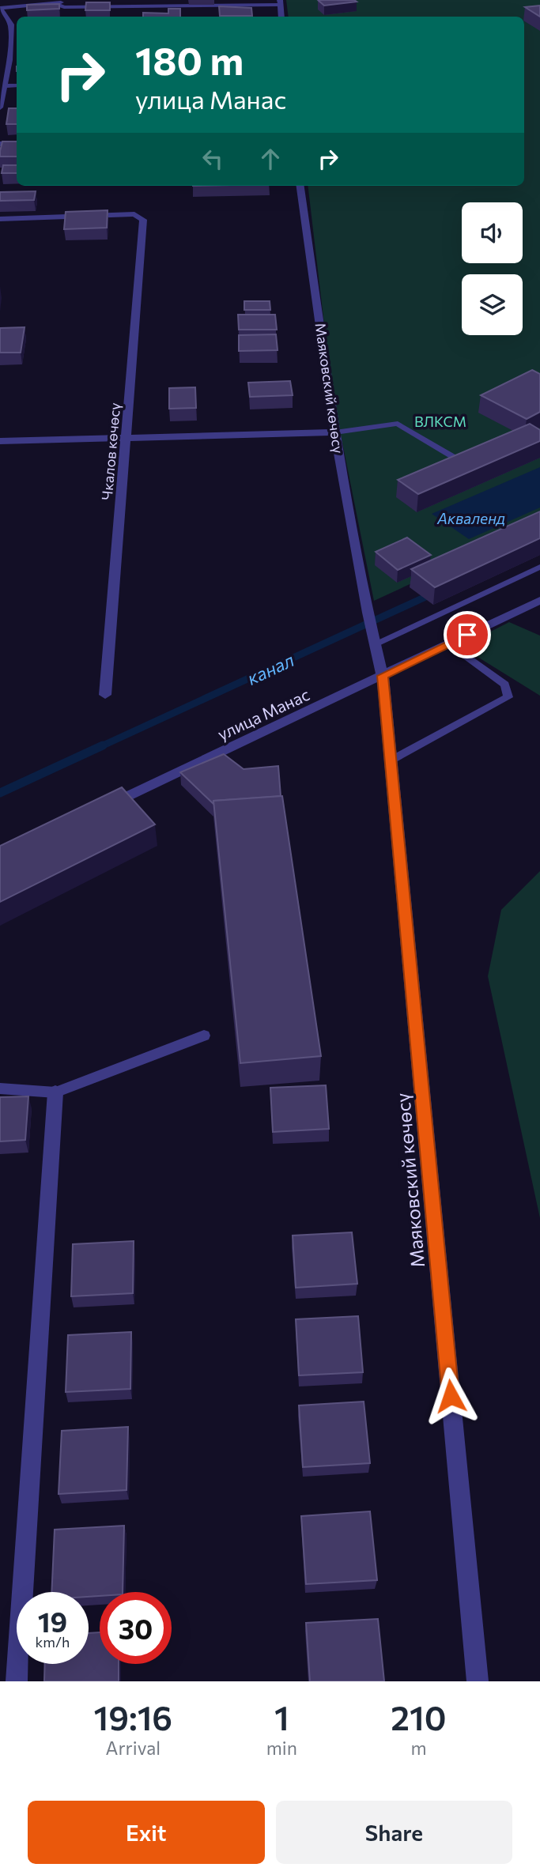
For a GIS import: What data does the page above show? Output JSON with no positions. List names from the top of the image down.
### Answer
{
  "streets": {
    "street": ["Маяковский көчөсү", "Чкалов көчөсү", "улица Манас"]
  },
  "crossings": [
    ["Маяковский көчөсү", "улица Манас"]
  ],
  "water": ["Акваленд", "канал"],
  "parks": ["ВЛКСМ"],
  "page": {
    "turn": ["180 m", "улица Манас"],
    "speed": "19 km/h",
    "limit": "30",
    "eta": [
      "19:16",
      "Arrival",
      "1",
      "min",
      "210",
      "m"
    ],
    "buttons": ["Exit", "Share"]
  }
}
